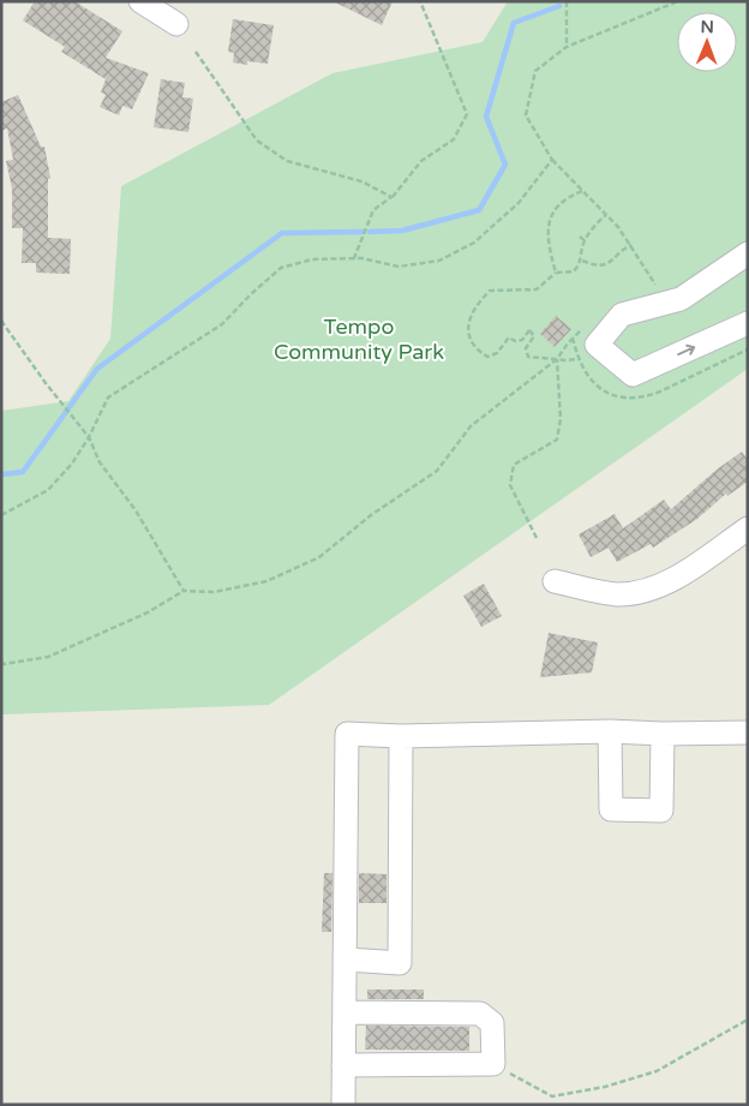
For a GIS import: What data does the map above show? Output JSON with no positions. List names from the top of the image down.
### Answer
{
  "parks": ["Tempo Community Park"],
  "north": "top"
}
